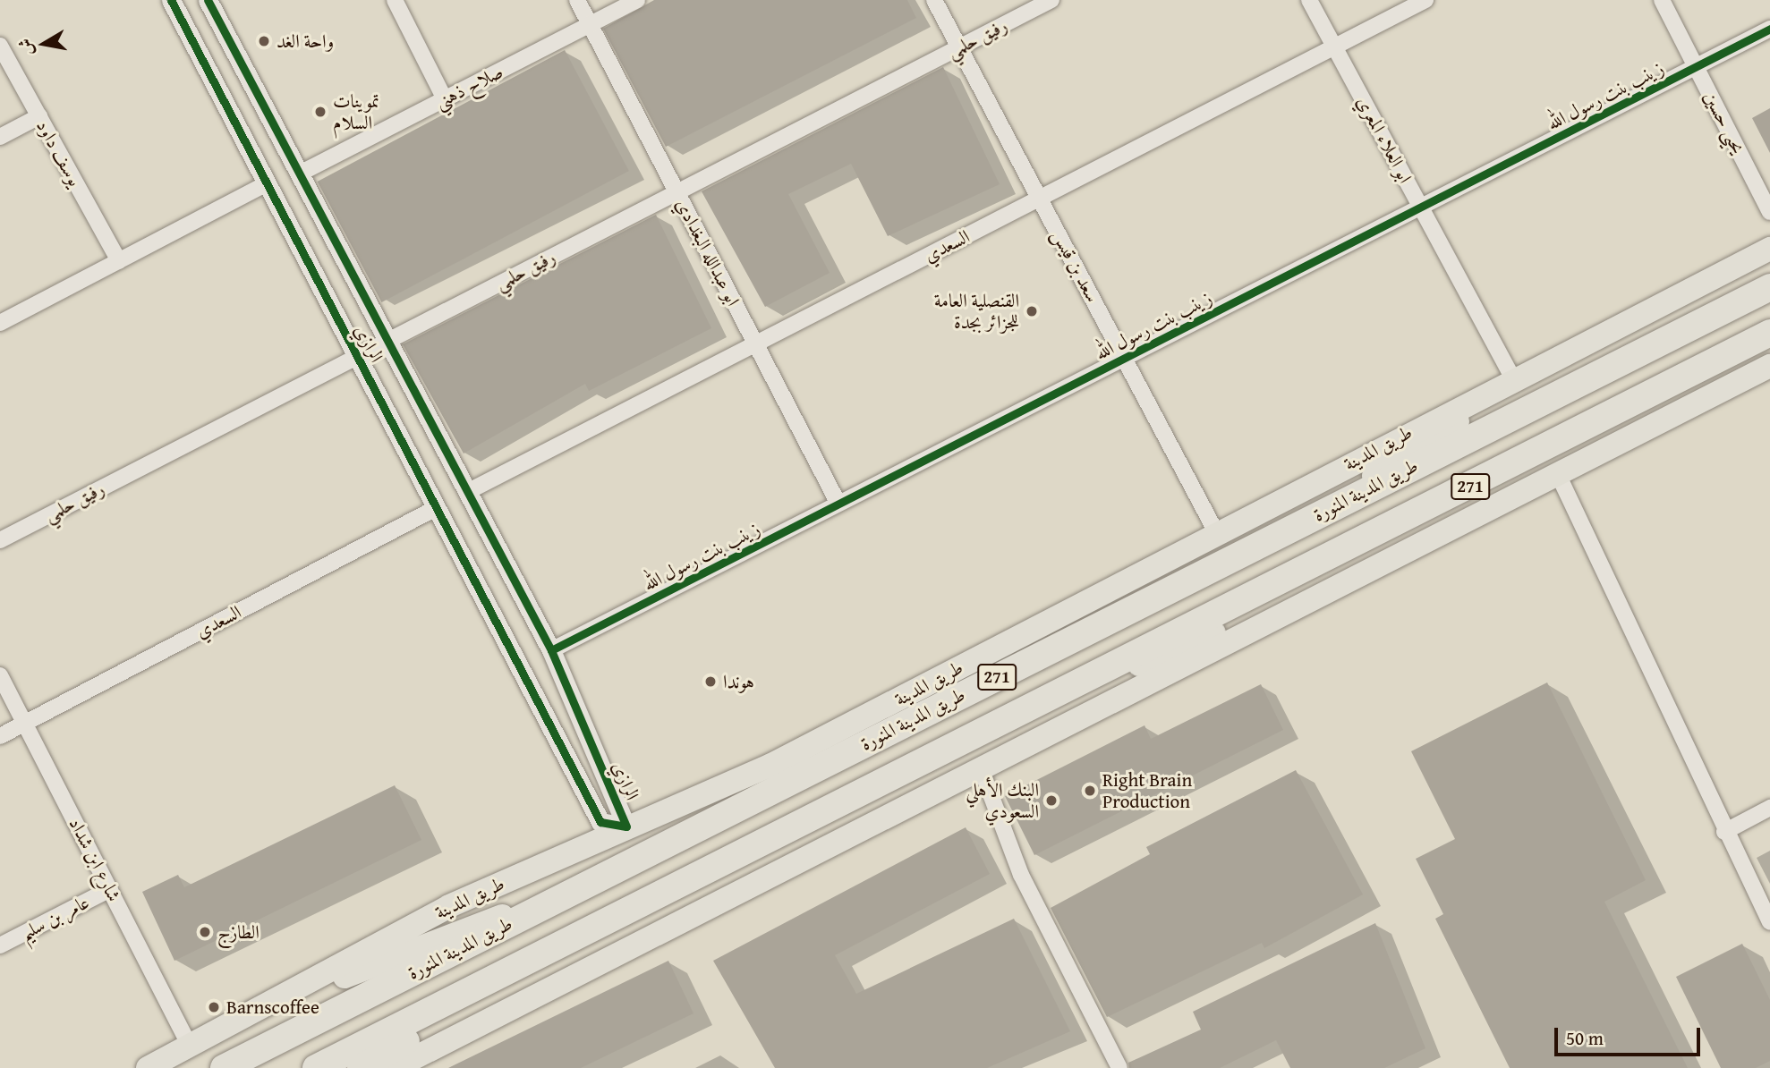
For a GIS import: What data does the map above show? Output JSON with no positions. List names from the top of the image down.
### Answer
{
  "streets": {
    "highway": ["271", "طريق المدينة المنورة"],
    "main road": ["طريق المدينة"],
    "street": [
      "رفيق حلمي",
      "صلاح ذهني",
      "زينب بنت رسول الله",
      "يحيى حسين",
      "ابو العلاء المعري",
      "يوسف داود",
      "السعدي",
      "ابو عبدالله البغدادي",
      "سعد بن قيس",
      "الرازي",
      "شارع ابن شداد",
      "عامر بن سليم"
    ]
  },
  "crossings": [
    ["رفيق حلمي", "ابو عبدالله البغدادي"],
    ["رفيق حلمي", "سعد بن قيس"],
    ["رفيق حلمي", "الرازي"],
    ["صلاح ذهني", "ابو عبدالله البغدادي"],
    ["صلاح ذهني", "الرازي"],
    ["زينب بنت رسول الله", "يحيى حسين"],
    ["زينب بنت رسول الله", "ابو العلاء المعري"],
    ["زينب بنت رسول الله", "ابو عبدالله البغدادي"],
    ["زينب بنت رسول الله", "سعد بن قيس"],
    ["زينب بنت رسول الله", "الرازي"],
    ["ابو العلاء المعري", "السعدي"],
    ["ابو العلاء المعري", "طريق المدينة"],
    ["السعدي", "ابو عبدالله البغدادي"],
    ["السعدي", "سعد بن قيس"],
    ["السعدي", "الرازي"],
    ["السعدي", "شارع ابن شداد"],
    ["سعد بن قيس", "طريق المدينة"],
    ["الرازي", "طريق المدينة"],
    ["طريق المدينة", "شارع ابن شداد"],
    ["شارع ابن شداد", "عامر بن سليم"]
  ],
  "places": [
    "واحة الغد",
    "تموينات السلام",
    "القنصلية العامة للجزائر بجدة",
    "هوندا",
    "Right Brain Production",
    "البنك الأهلي السعودي",
    "الطازج",
    "Barnscoffee"
  ],
  "scale_bar": "50 m",
  "north": "left"
}
